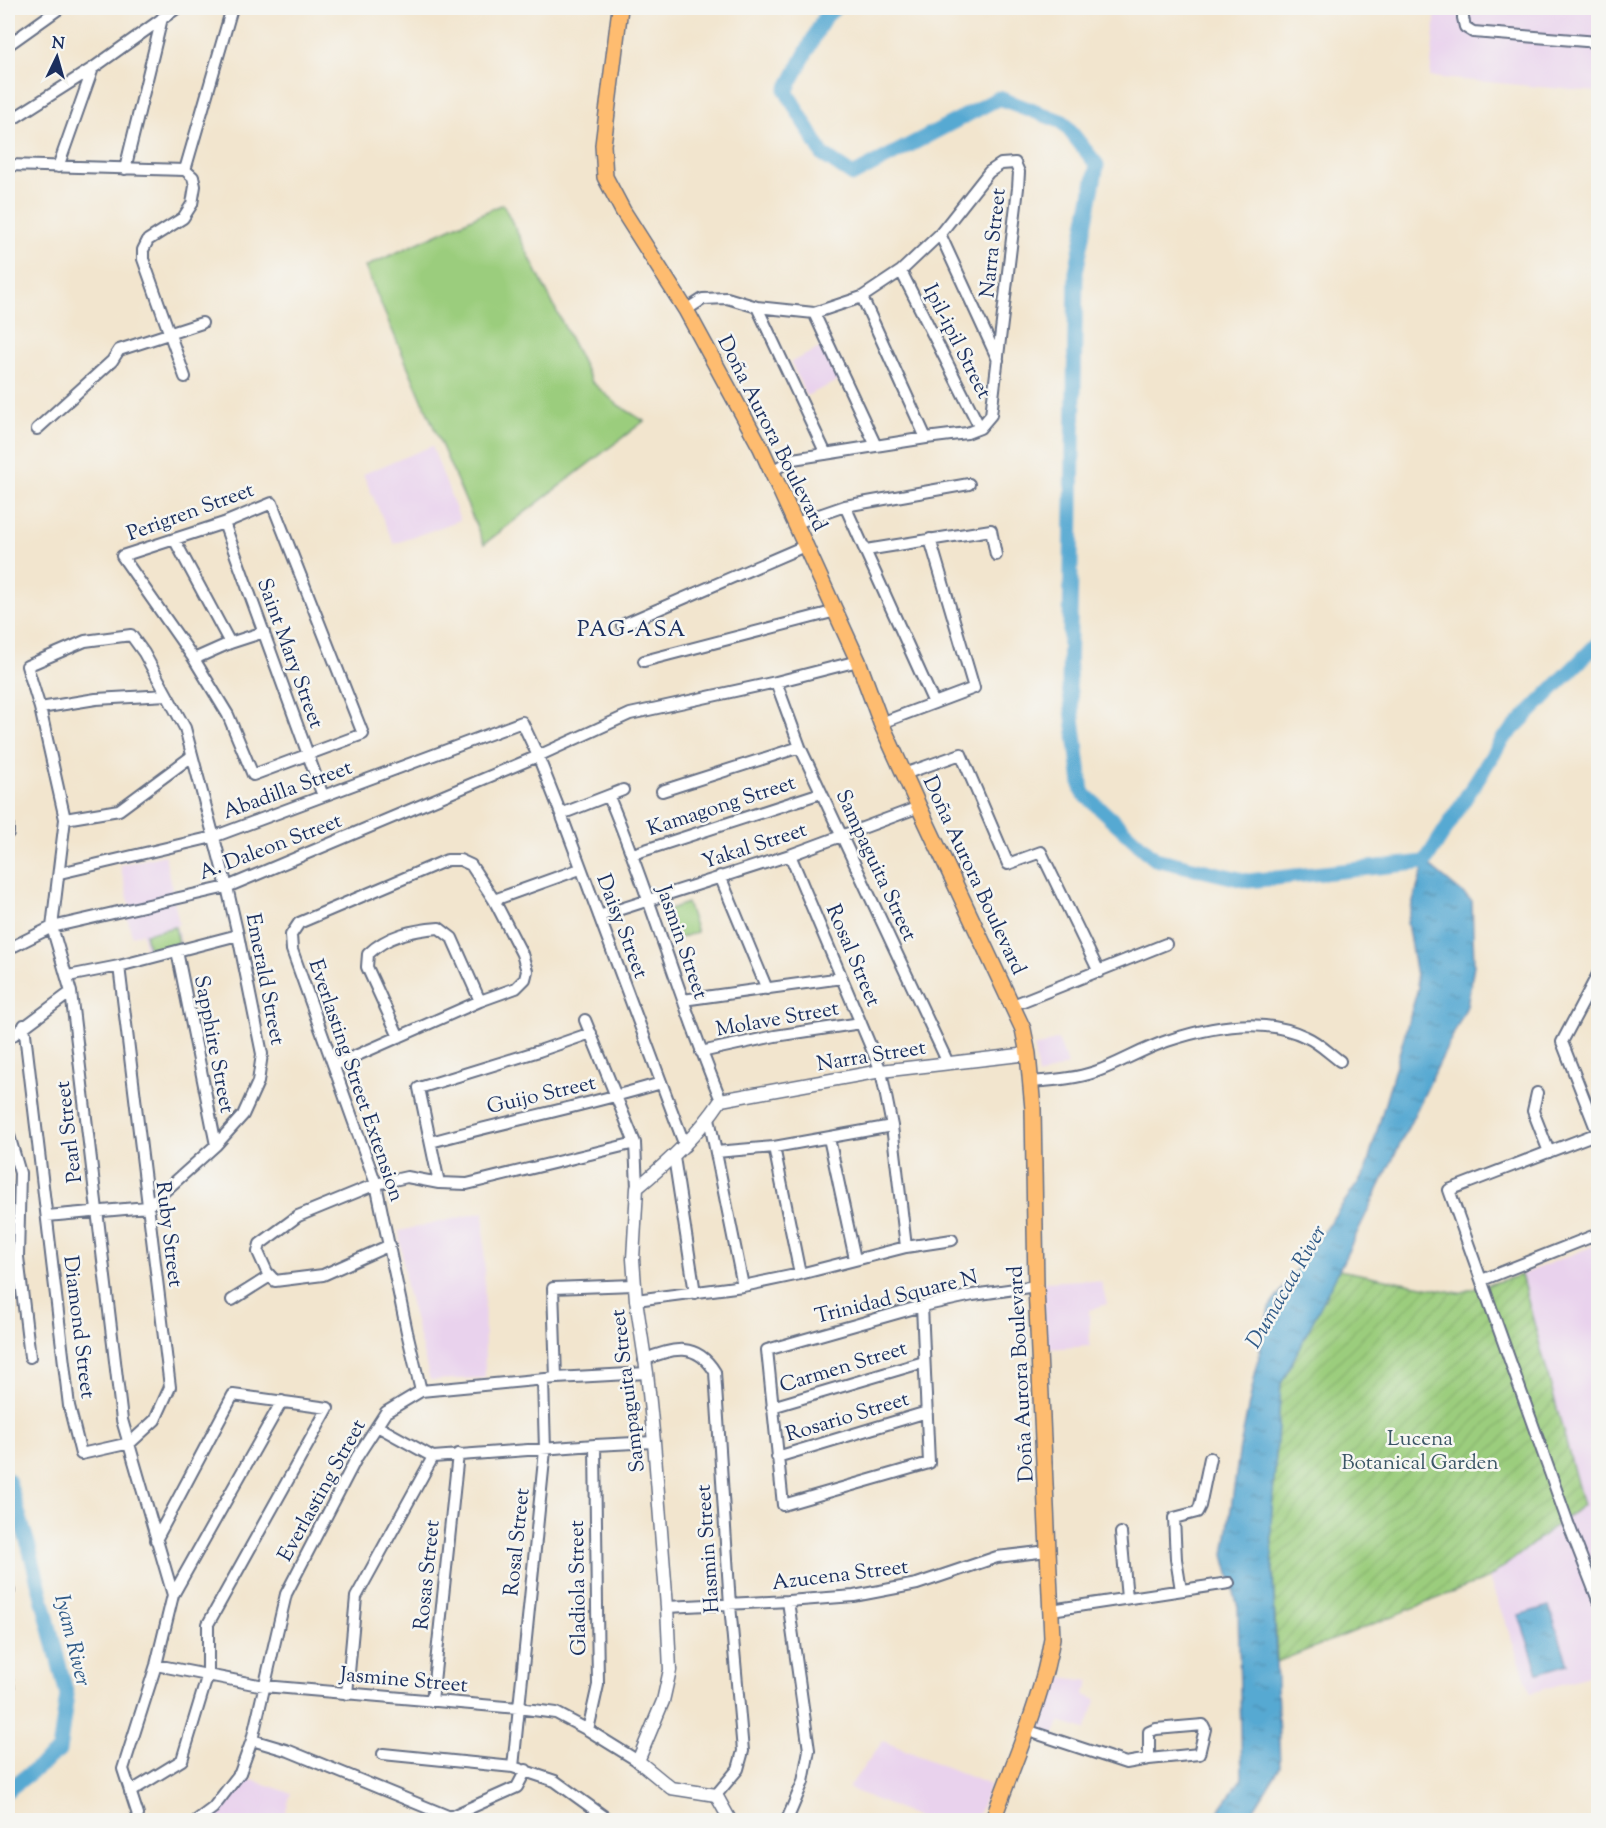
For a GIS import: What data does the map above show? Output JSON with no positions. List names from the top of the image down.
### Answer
{
  "streets": {
    "main road": ["Doña Aurora Boulevard"],
    "street": [
      "Narra Street",
      "Ipil-ipil Street",
      "Perigren Street",
      "Saint Mary Street",
      "Abadilla Street",
      "Kamagong Street",
      "Yakal Street",
      "A. Daleon Street",
      "Sampaguita Street",
      "Daisy Street",
      "Jasmin Street",
      "Rosal Street",
      "Emerald Street",
      "Molave Street",
      "Sapphire Street",
      "Everlasting Street Extension",
      "Guijo Street",
      "Pearl Street",
      "Ruby Street",
      "Trinidad Square N",
      "Diamond Street",
      "Carmen Street",
      "Rosario Street",
      "Everlasting Street",
      "Hasmin Street",
      "Azucena Street",
      "Rosas Street",
      "Gladiola Street",
      "Jasmine Street"
    ]
  },
  "crossings": [
    ["Narra Street", "Ipil-ipil Street"],
    ["Narra Street", "Doña Aurora Boulevard"],
    ["Narra Street", "Sampaguita Street"],
    ["Narra Street", "Jasmin Street"],
    ["Narra Street", "Rosal Street"],
    ["Doña Aurora Boulevard", "Yakal Street"],
    ["Doña Aurora Boulevard", "A. Daleon Street"],
    ["Doña Aurora Boulevard", "Trinidad Square N"],
    ["Doña Aurora Boulevard", "Azucena Street"],
    ["Perigren Street", "Saint Mary Street"],
    ["Saint Mary Street", "Abadilla Street"],
    ["Abadilla Street", "Daisy Street"],
    ["Abadilla Street", "Emerald Street"],
    ["Abadilla Street", "Pearl Street"],
    ["Kamagong Street", "Sampaguita Street"],
    ["Kamagong Street", "Jasmin Street"],
    ["Yakal Street", "Sampaguita Street"],
    ["Yakal Street", "Daisy Street"],
    ["Yakal Street", "Jasmin Street"],
    ["Yakal Street", "Rosal Street"],
    ["A. Daleon Street", "Sampaguita Street"],
    ["A. Daleon Street", "Daisy Street"],
    ["A. Daleon Street", "Emerald Street"],
    ["A. Daleon Street", "Pearl Street"],
    ["Sampaguita Street", "Guijo Street"],
    ["Sampaguita Street", "Everlasting Street"],
    ["Sampaguita Street", "Hasmin Street"],
    ["Sampaguita Street", "Azucena Street"],
    ["Sampaguita Street", "Jasmine Street"],
    ["Daisy Street", "Guijo Street"],
    ["Jasmin Street", "Molave Street"],
    ["Rosal Street", "Molave Street"],
    ["Rosal Street", "Everlasting Street"],
    ["Rosal Street", "Jasmine Street"],
    ["Emerald Street", "Sapphire Street"],
    ["Emerald Street", "Pearl Street"],
    ["Emerald Street", "Ruby Street"],
    ["Everlasting Street Extension", "Everlasting Street"],
    ["Pearl Street", "Ruby Street"],
    ["Ruby Street", "Diamond Street"],
    ["Trinidad Square N", "Carmen Street"],
    ["Everlasting Street", "Jasmine Street"],
    ["Hasmin Street", "Azucena Street"],
    ["Rosas Street", "Jasmine Street"],
    ["Gladiola Street", "Jasmine Street"]
  ],
  "districts": ["PAG-ASA"],
  "water": ["Dumacaa River", "Iyam River"],
  "parks": ["Lucena Botanical Garden"],
  "north": "top"
}
